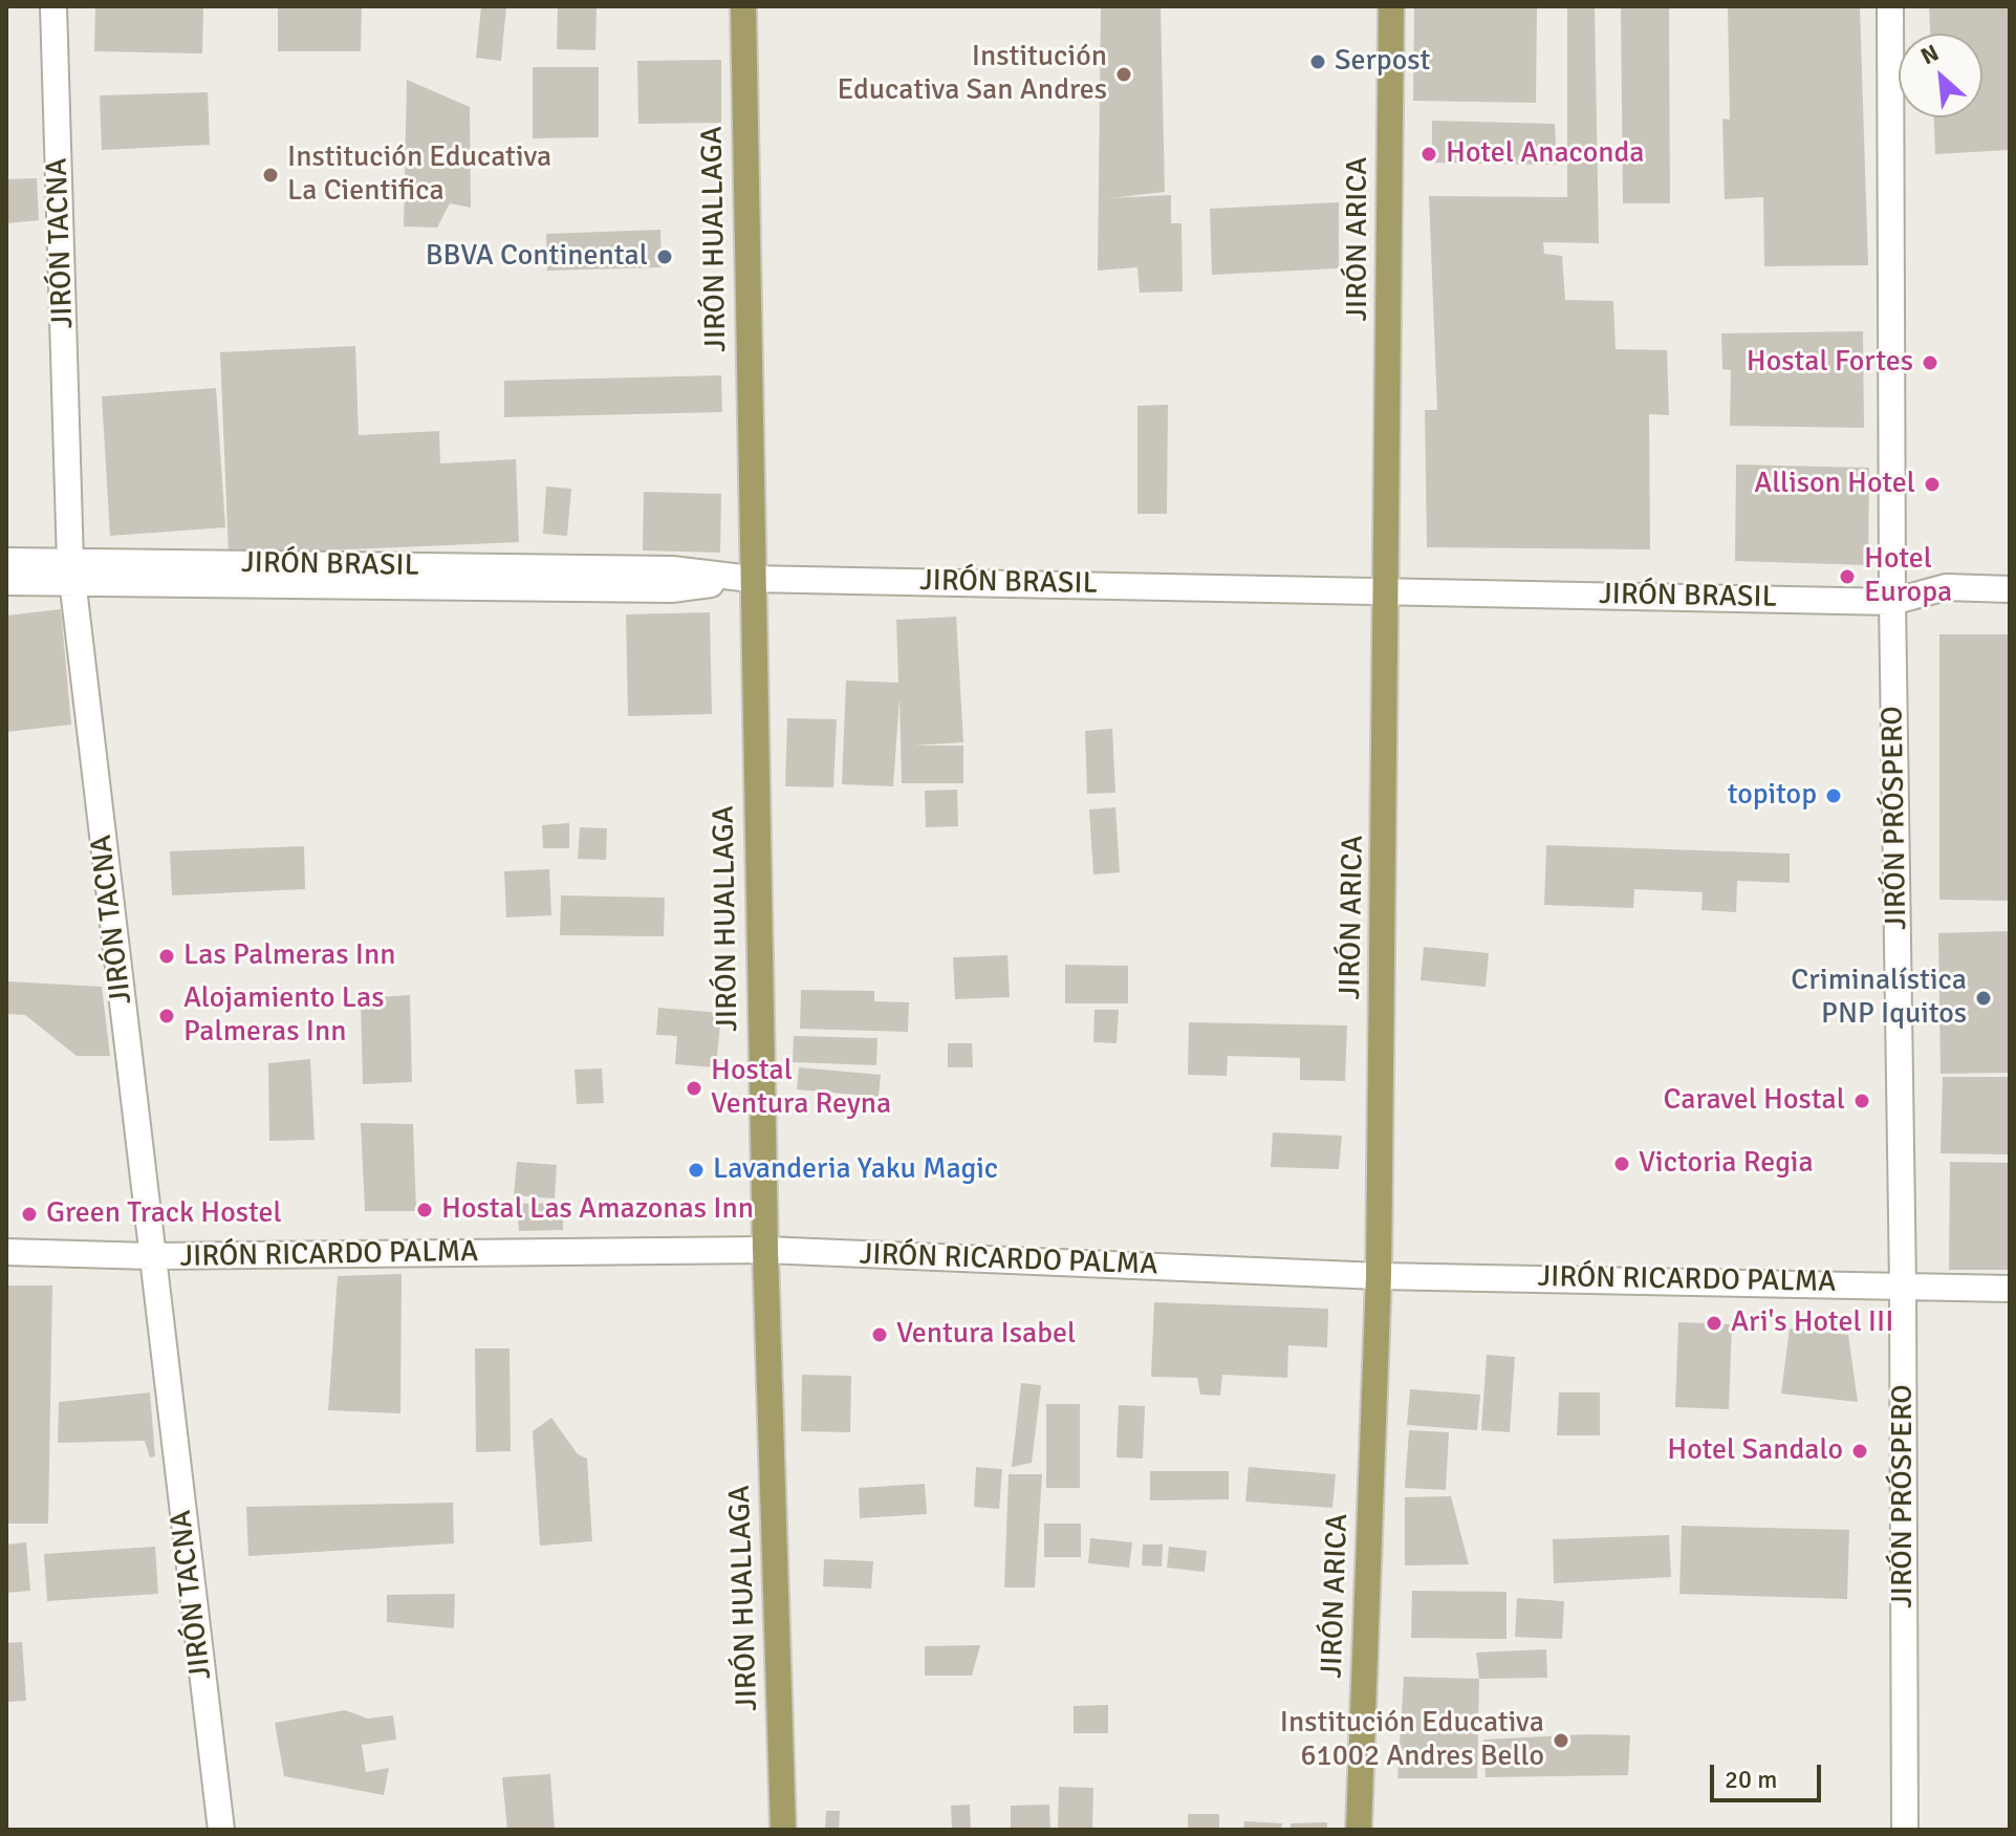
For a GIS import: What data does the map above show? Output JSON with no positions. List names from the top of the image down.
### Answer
{
  "streets": {
    "main road": ["JIRÓN HUALLAGA", "JIRÓN ARICA"],
    "street": [
      "JIRÓN TACNA",
      "JIRÓN BRASIL",
      "JIRÓN PRÓSPERO",
      "JIRÓN RICARDO PALMA"
    ]
  },
  "crossings": [
    ["JIRÓN HUALLAGA", "JIRÓN BRASIL"],
    ["JIRÓN HUALLAGA", "JIRÓN RICARDO PALMA"],
    ["JIRÓN ARICA", "JIRÓN BRASIL"],
    ["JIRÓN ARICA", "JIRÓN RICARDO PALMA"],
    ["JIRÓN TACNA", "JIRÓN BRASIL"],
    ["JIRÓN TACNA", "JIRÓN RICARDO PALMA"],
    ["JIRÓN BRASIL", "JIRÓN PRÓSPERO"],
    ["JIRÓN PRÓSPERO", "JIRÓN RICARDO PALMA"]
  ],
  "places": [
    "Serpost",
    "Institución Educativa San Andres",
    "Hotel Anaconda",
    "Institución Educativa La Cientifica",
    "BBVA Continental",
    "Hostal Fortes",
    "Allison Hotel",
    "Hotel Europa",
    "topitop",
    "Las Palmeras Inn",
    "Criminalística PNP Iquitos",
    "Alojamiento Las Palmeras Inn",
    "Hostal Ventura Reyna",
    "Caravel Hostal",
    "Victoria Regia",
    "Lavanderia Yaku Magic",
    "Hostal Las Amazonas Inn",
    "Green Track Hostel",
    "Ari's Hotel III",
    "Ventura Isabel",
    "Hotel Sandalo",
    "Institución Educativa 61002 Andres Bello"
  ],
  "scale_bar": "20 m",
  "north": "top left"
}
